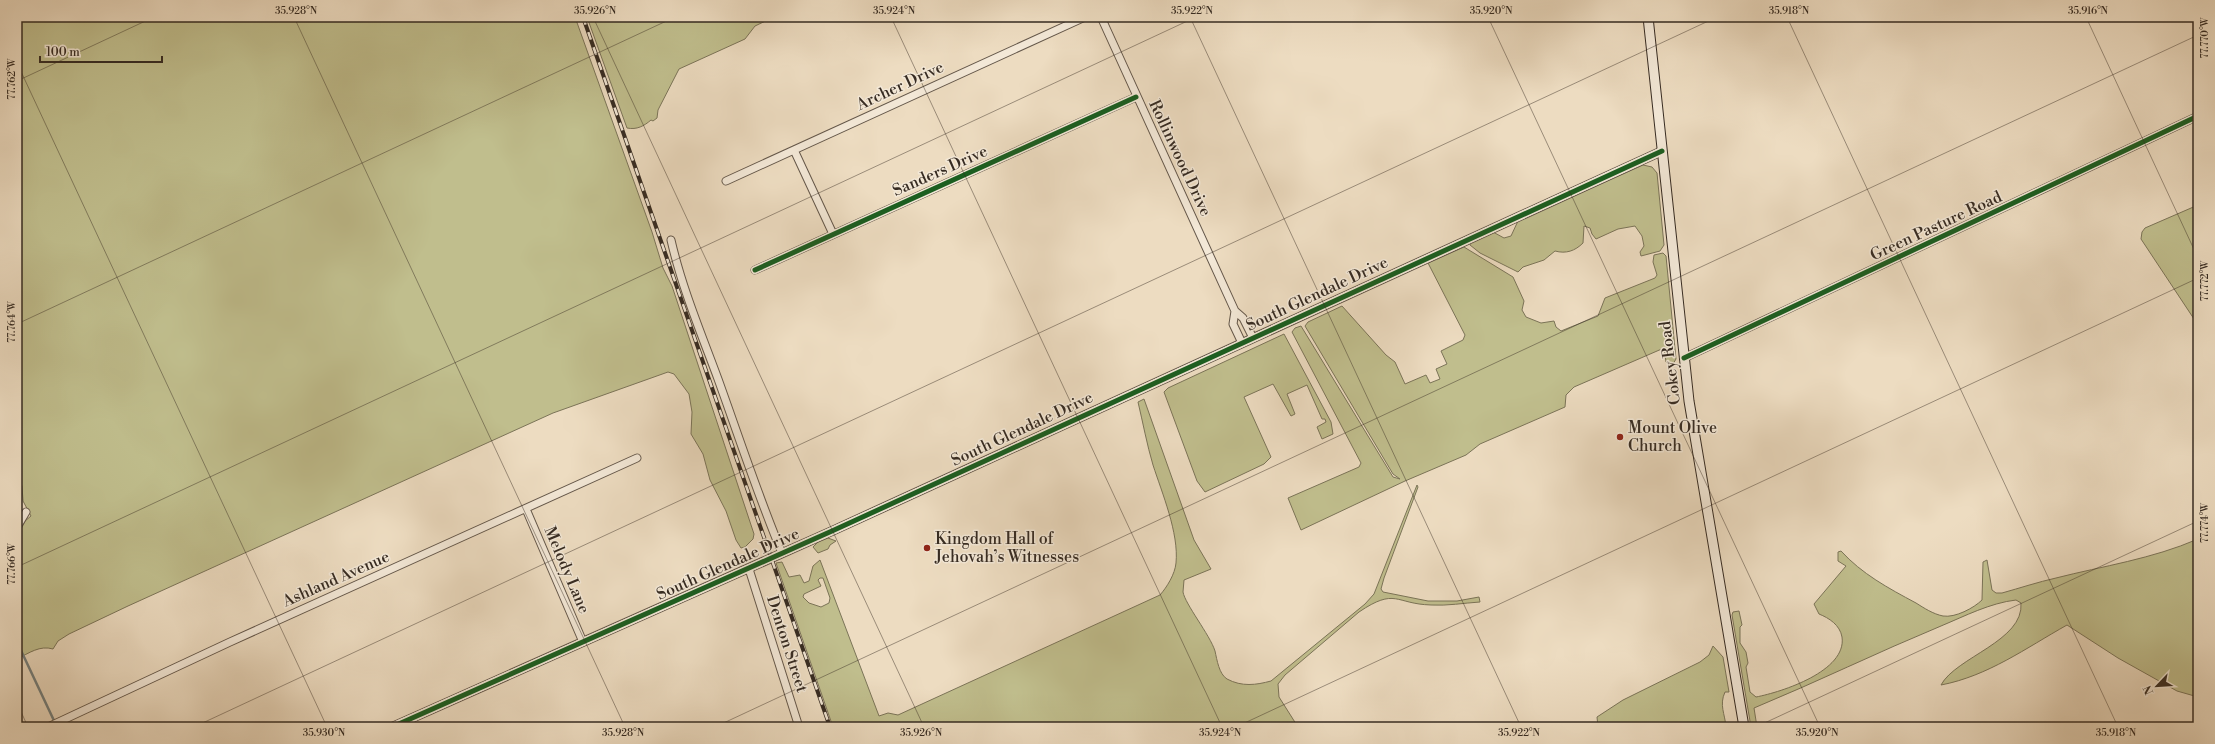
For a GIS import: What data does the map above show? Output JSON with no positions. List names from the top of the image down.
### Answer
{
  "streets": {
    "main road": ["Cokey Road"],
    "street": [
      "Archer Drive",
      "Rollinwood Drive",
      "Sanders Drive",
      "Green Pasture Road",
      "South Glendale Drive",
      "Melody Lane",
      "Ashland Avenue",
      "Denton Street"
    ]
  },
  "crossings": [
    ["Rollinwood Drive", "Sanders Drive"],
    ["Rollinwood Drive", "South Glendale Drive"],
    ["Green Pasture Road", "Cokey Road"],
    ["South Glendale Drive", "Cokey Road"],
    ["South Glendale Drive", "Melody Lane"],
    ["South Glendale Drive", "Denton Street"],
    ["Melody Lane", "Ashland Avenue"]
  ],
  "places": ["Mount Olive Church", "Kingdom Hall of Jehovah’s Witnesses"],
  "scale_bar": "100 m",
  "north": "bottom left",
  "coordinates": [
    "35.928°N",
    "35.926°N",
    "35.924°N",
    "35.922°N",
    "35.920°N",
    "35.918°N",
    "35.916°N",
    "77.770°W",
    "77.762°W",
    "77.772°W",
    "77.764°W",
    "77.774°W",
    "77.766°W",
    "35.930°N"
  ]
}
